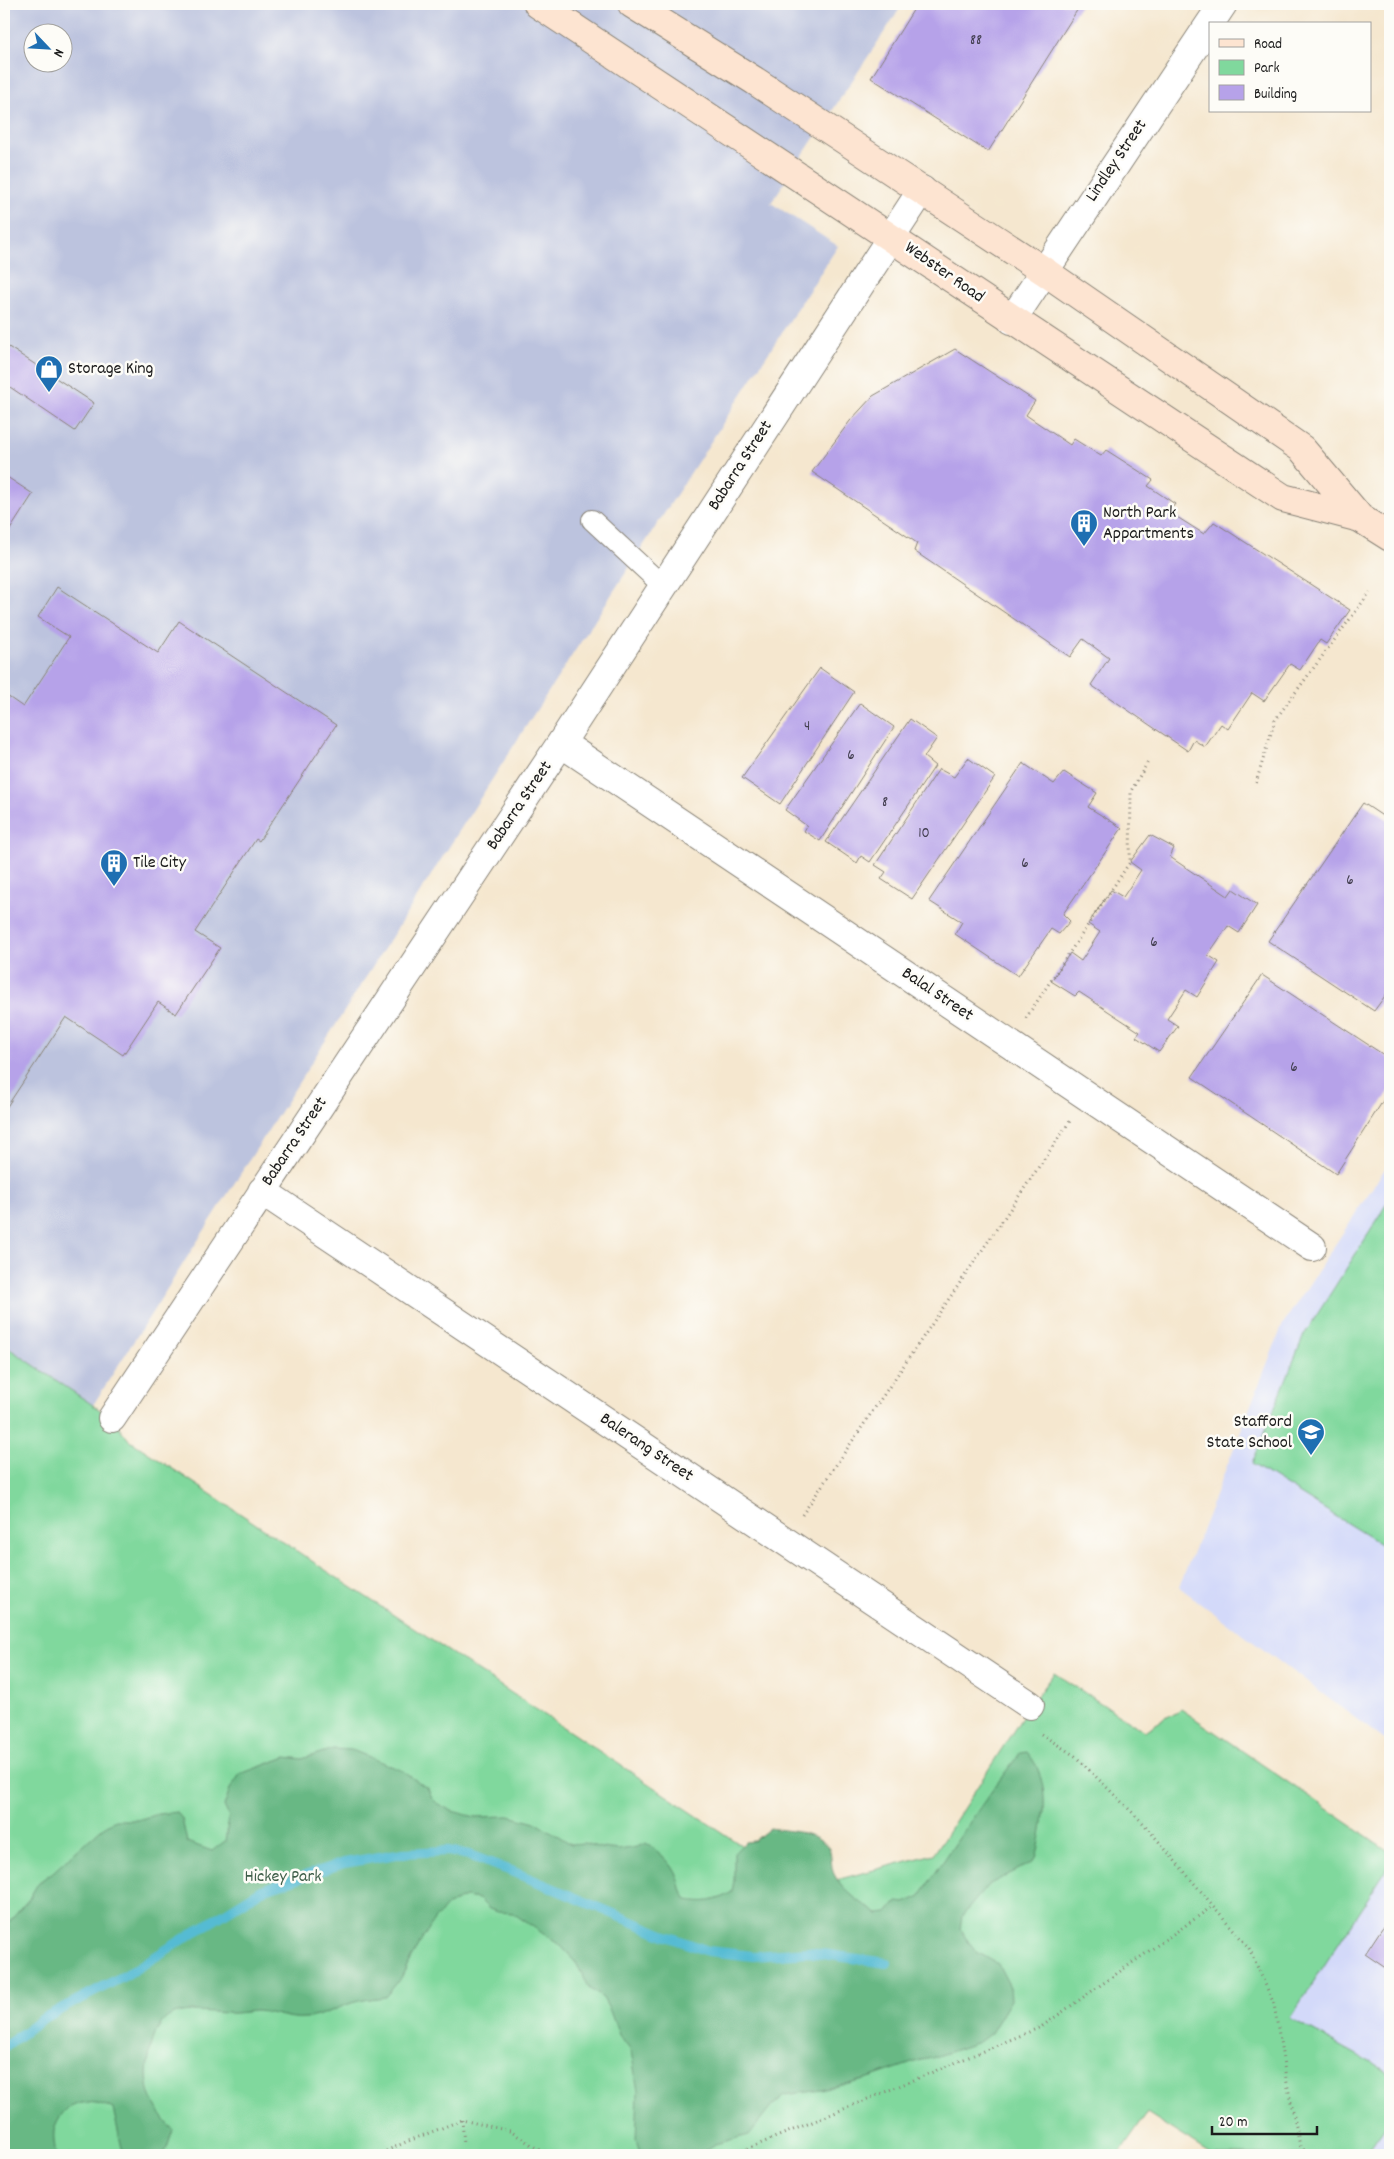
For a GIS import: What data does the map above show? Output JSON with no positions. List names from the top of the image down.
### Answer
{
  "streets": {
    "main road": ["Webster Road"],
    "street": [
      "Lindley Street",
      "Babarra Street",
      "Balal Street",
      "Balerang Street"
    ]
  },
  "crossings": [
    ["Lindley Street", "Webster Road"],
    ["Webster Road", "Babarra Street"],
    ["Babarra Street", "Balal Street"],
    ["Babarra Street", "Balerang Street"]
  ],
  "parks": ["Hickey Park"],
  "places": {
    "shop": ["Storage King"],
    "building": ["North Park Appartments", "Tile City"],
    "school or university": ["Stafford State School"]
  },
  "house_numbers": [
    "88",
    "4",
    "6",
    "8",
    "10",
    "6",
    "6",
    "6",
    "6"
  ],
  "legend": ["Road", "Park", "Building"],
  "scale_bar": "20 m",
  "north": "bottom right"
}
